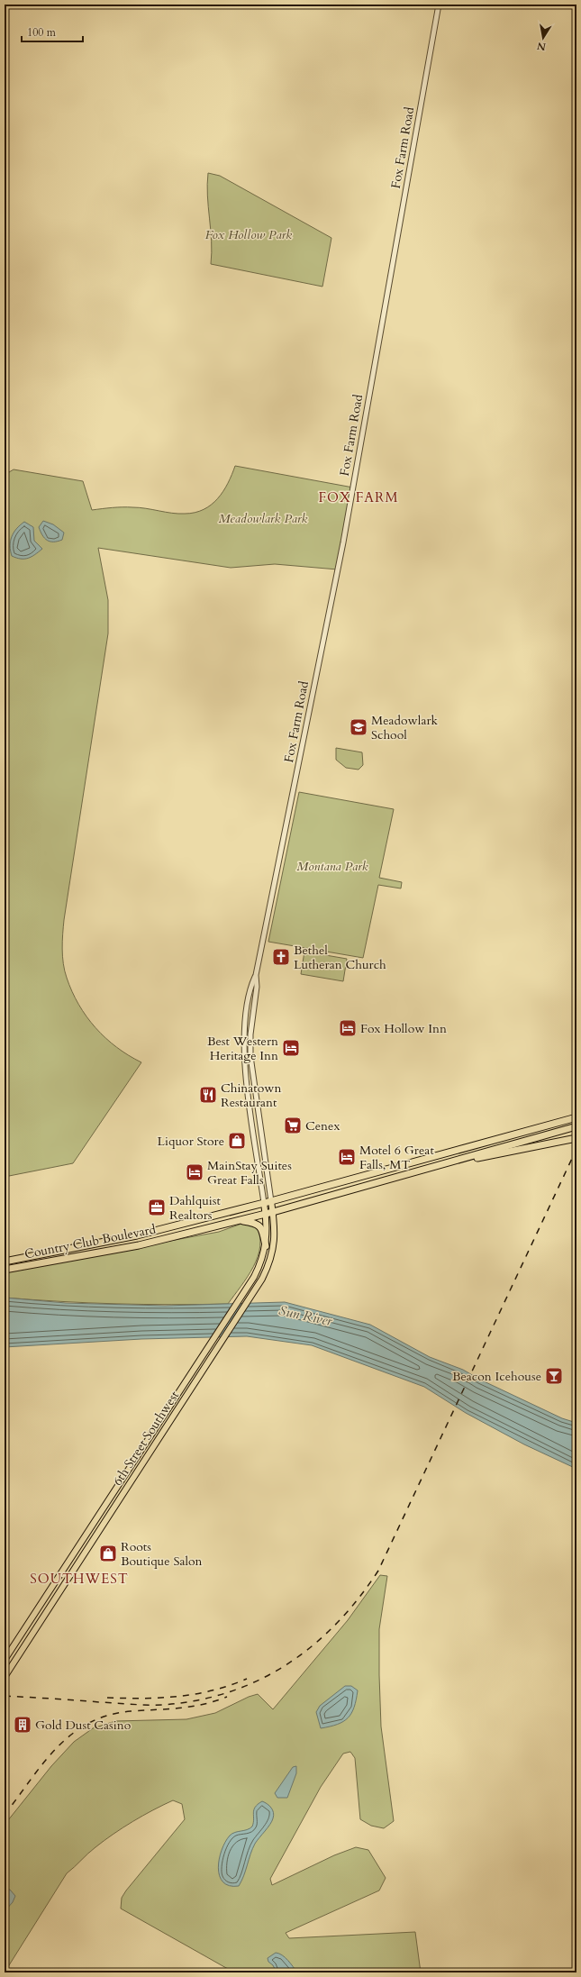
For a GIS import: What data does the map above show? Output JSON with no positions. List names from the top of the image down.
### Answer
{
  "streets": {
    "highway": ["Country Club Boulevard"],
    "main road": ["6th Street Southwest"],
    "street": ["Fox Farm Road"]
  },
  "crossings": [
    ["Fox Farm Road", "Country Club Boulevard"],
    ["Fox Farm Road", "6th Street Southwest"],
    ["Country Club Boulevard", "6th Street Southwest"]
  ],
  "districts": ["FOX FARM", "SOUTHWEST"],
  "water": ["Sun River"],
  "parks": ["Fox Hollow Park", "Meadowlark Park", "Montana Park"],
  "places": {
    "school or university": ["Meadowlark School"],
    "church": ["Bethel Lutheran Church"],
    "hotel": [
      "Fox Hollow Inn",
      "Best Western Heritage Inn",
      "Motel 6 Great Falls, MT",
      "MainStay Suites Great Falls"
    ],
    "restaurant": ["Chinatown Restaurant"],
    "supermarket": ["Cenex"],
    "shop": ["Liquor Store", "Roots Boutique Salon"],
    "office": ["Dahlquist Realtors"],
    "bar": ["Beacon Icehouse"],
    "building": ["Gold Dust Casino"]
  },
  "scale_bar": "100 m",
  "north": "bottom"
}
